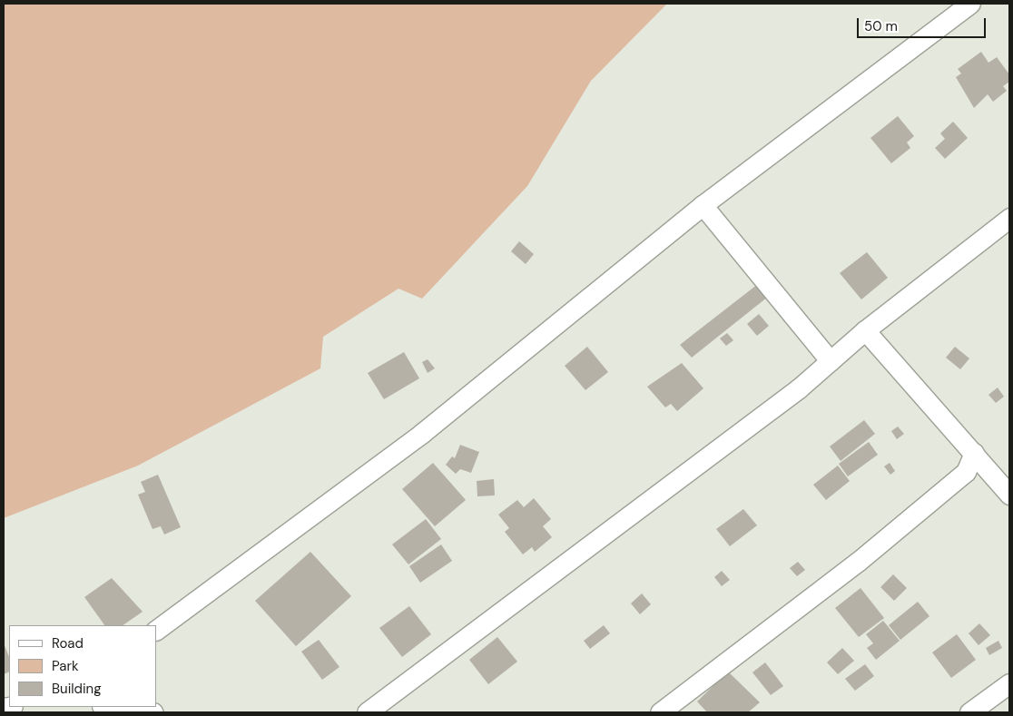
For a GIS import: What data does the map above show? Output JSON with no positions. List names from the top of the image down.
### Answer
{
  "legend": ["Road", "Park", "Building"],
  "scale_bar": "50 m"
}
